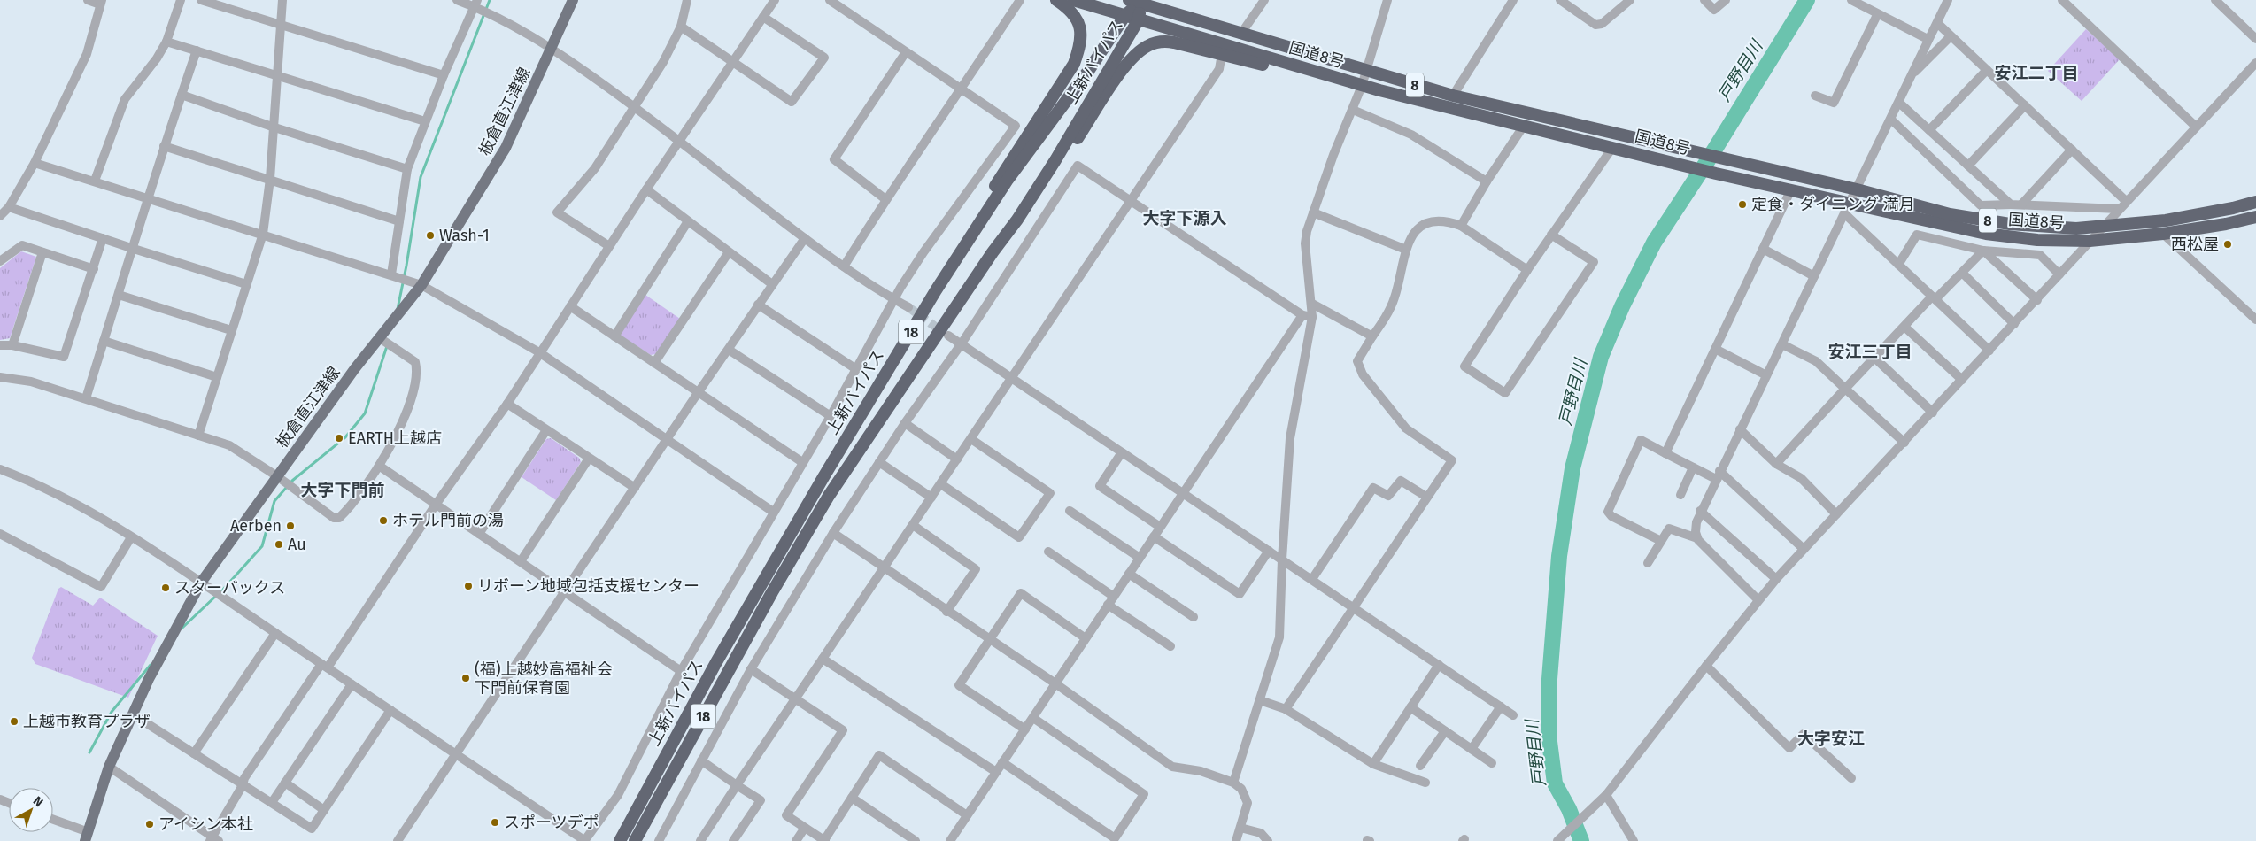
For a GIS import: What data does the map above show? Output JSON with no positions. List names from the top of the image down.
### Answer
{
  "streets": {
    "highway": [
      "国道8号",
      "上新バイパス",
      "8",
      "18"
    ],
    "main road": ["板倉直江津線"]
  },
  "crossings": [
    ["国道8号", "上新バイパス"]
  ],
  "districts": [
    "安江二丁目",
    "大字下源入",
    "安江三丁目",
    "大字下門前",
    "大字安江"
  ],
  "water": ["戸野目川"],
  "places": [
    "定食・ダイニング 満月",
    "Wash-1",
    "西松屋",
    "EARTH上越店",
    "ホテル門前の湯",
    "Aerben",
    "Au",
    "リボーン地域包括支援センター",
    "スターバックス",
    "(福)上越妙高福祉会 下門前保育園",
    "上越市教育プラザ",
    "スポーツデポ",
    "アイシン本社"
  ],
  "north": "top right"
}
